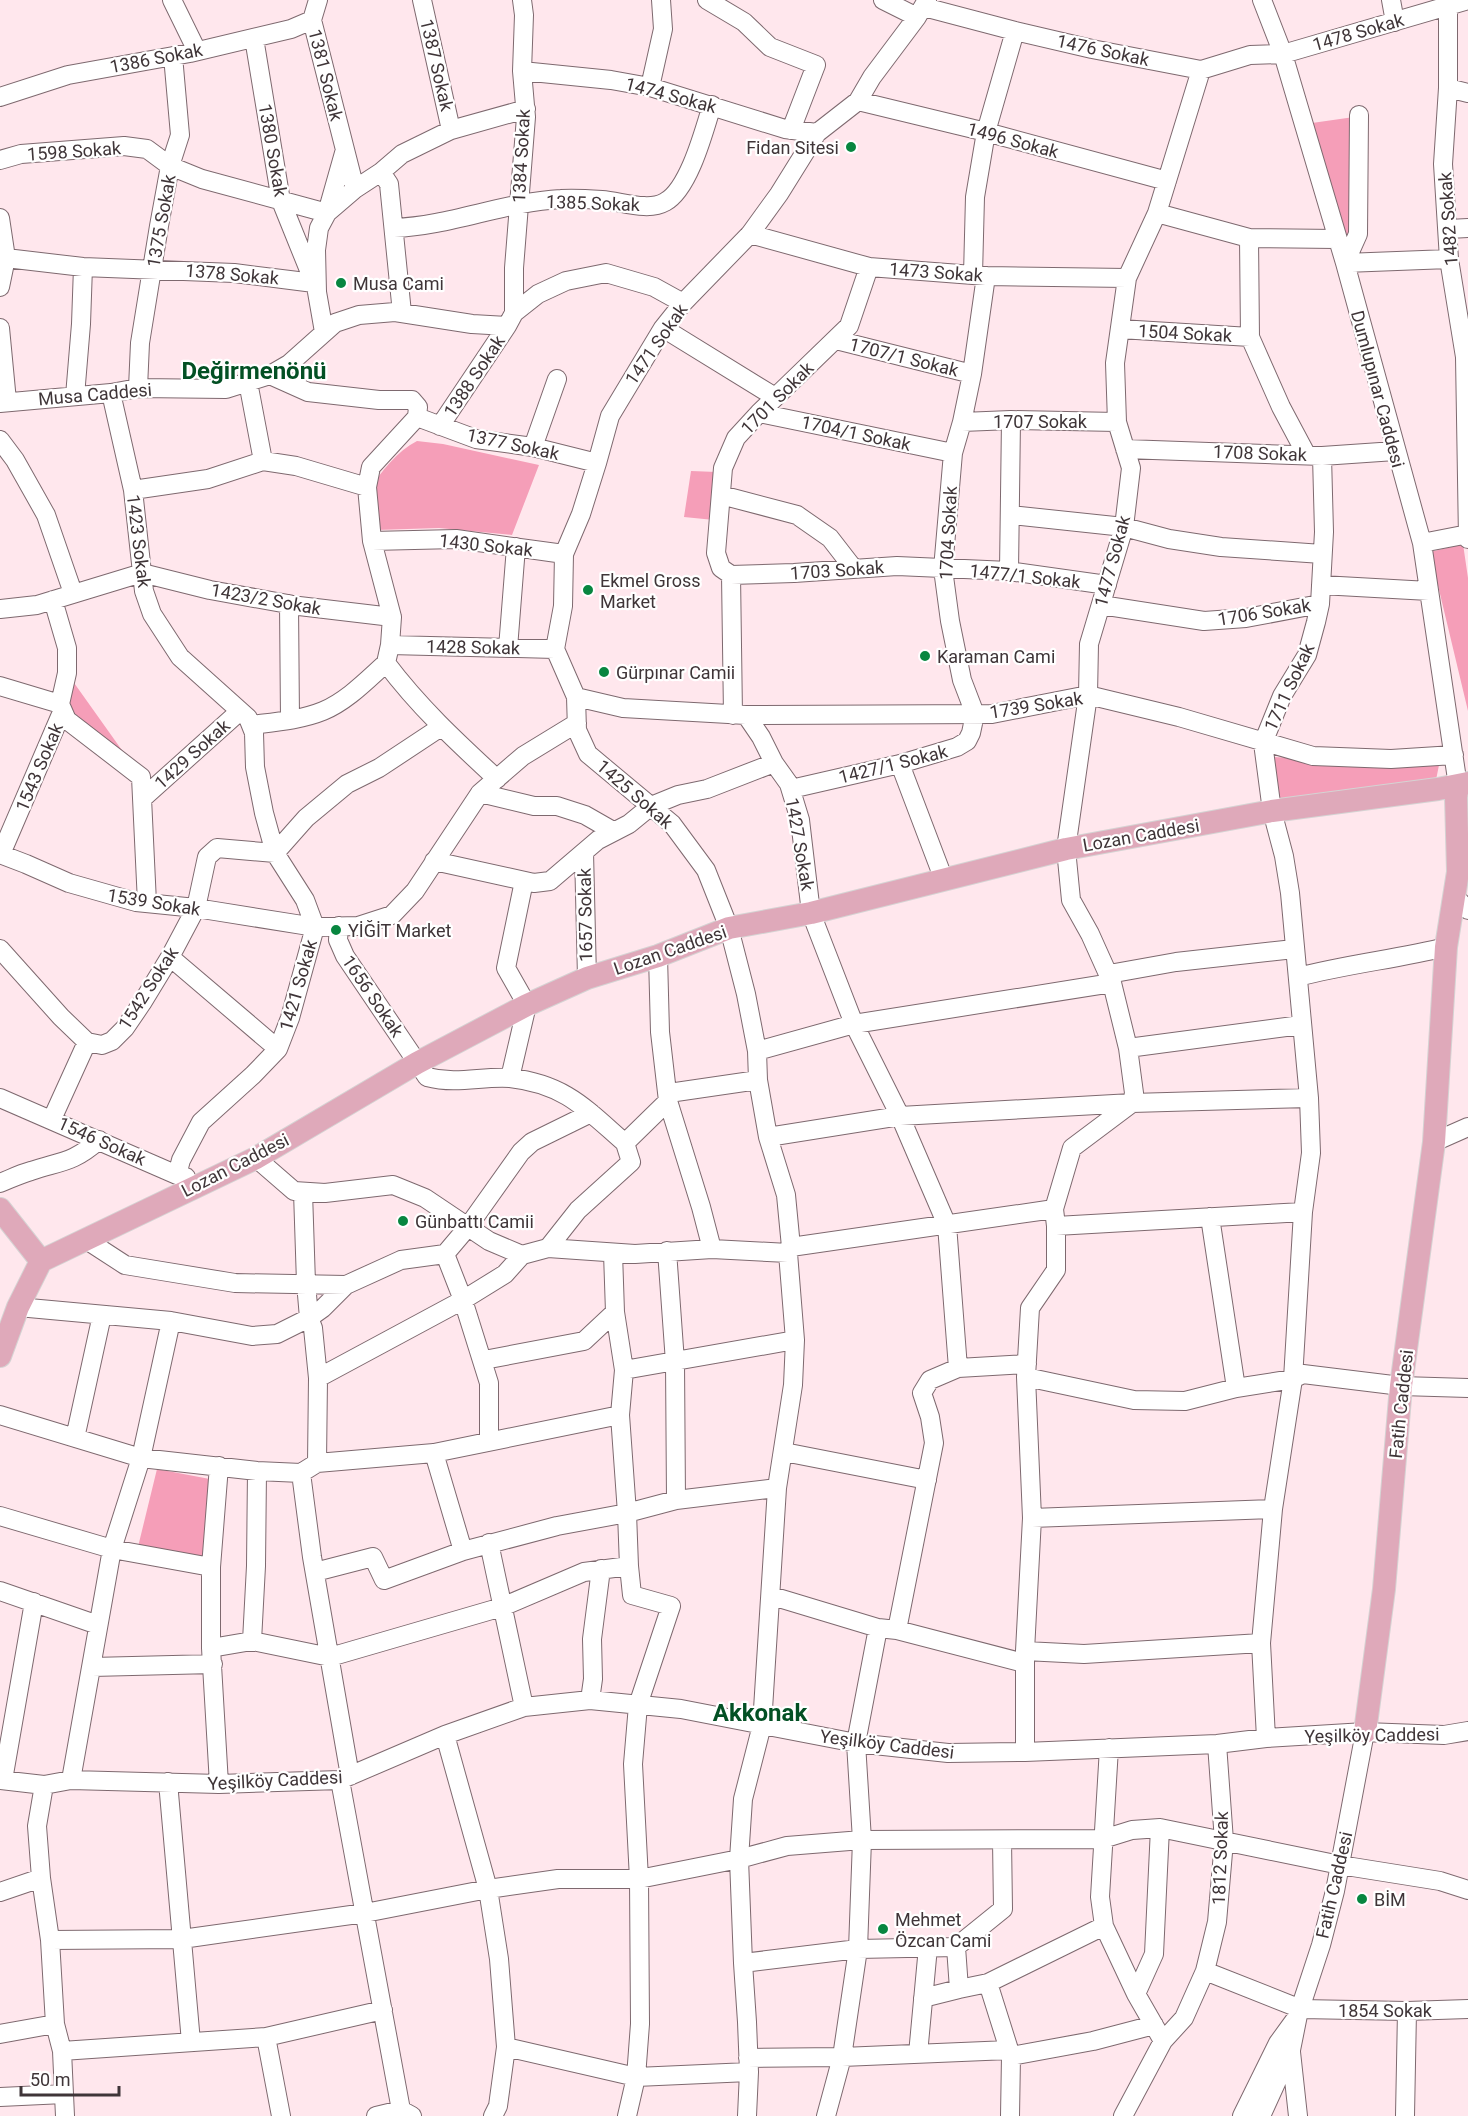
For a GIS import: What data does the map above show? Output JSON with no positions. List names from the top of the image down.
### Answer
{
  "streets": {
    "main road": ["Lozan Caddesi", "Fatih Caddesi"],
    "street": [
      "1478 Sokak",
      "1476 Sokak",
      "1386 Sokak",
      "1387 Sokak",
      "1381 Sokak",
      "1474 Sokak",
      "1496 Sokak",
      "1380 Sokak",
      "1598 Sokak",
      "1384 Sokak",
      "1385 Sokak",
      "1482 Sokak",
      "1375 Sokak",
      "1473 Sokak",
      "1378 Sokak",
      "1504 Sokak",
      "1471 Sokak",
      "1707/1 Sokak",
      "1388 Sokak",
      "Dumlupınar Caddesi",
      "Musa Caddesi",
      "1701 Sokak",
      "1707 Sokak",
      "1704/1 Sokak",
      "1377 Sokak",
      "1708 Sokak",
      "1704 Sokak",
      "1423 Sokak",
      "1430 Sokak",
      "1477 Sokak",
      "1703 Sokak",
      "1477/1 Sokak",
      "1423/2 Sokak",
      "1706 Sokak",
      "1428 Sokak",
      "1711 Sokak",
      "1739 Sokak",
      "1429 Sokak",
      "1427/1 Sokak",
      "1543 Sokak",
      "1425 Sokak",
      "1427 Sokak",
      "1539 Sokak",
      "1657 Sokak",
      "1421 Sokak",
      "1542 Sokak",
      "1656 Sokak",
      "1546 Sokak",
      "Yeşilköy Caddesi",
      "1812 Sokak",
      "1854 Sokak"
    ]
  },
  "crossings": [
    ["1478 Sokak", "1476 Sokak"],
    ["1478 Sokak", "1482 Sokak"],
    ["1478 Sokak", "Dumlupınar Caddesi"],
    ["1476 Sokak", "1471 Sokak"],
    ["1476 Sokak", "Dumlupınar Caddesi"],
    ["1476 Sokak", "1704 Sokak"],
    ["1476 Sokak", "1477 Sokak"],
    ["1386 Sokak", "1381 Sokak"],
    ["1386 Sokak", "1380 Sokak"],
    ["1386 Sokak", "1375 Sokak"],
    ["1474 Sokak", "1384 Sokak"],
    ["1474 Sokak", "1385 Sokak"],
    ["1474 Sokak", "1471 Sokak"],
    ["1496 Sokak", "1471 Sokak"],
    ["1496 Sokak", "1704 Sokak"],
    ["1496 Sokak", "1477 Sokak"],
    ["1380 Sokak", "1598 Sokak"],
    ["1380 Sokak", "1378 Sokak"],
    ["1380 Sokak", "Musa Caddesi"],
    ["1598 Sokak", "1375 Sokak"],
    ["1384 Sokak", "1385 Sokak"],
    ["1384 Sokak", "1388 Sokak"],
    ["1384 Sokak", "Musa Caddesi"],
    ["1375 Sokak", "1378 Sokak"],
    ["1375 Sokak", "Musa Caddesi"],
    ["1473 Sokak", "1471 Sokak"],
    ["1473 Sokak", "1701 Sokak"],
    ["1473 Sokak", "1704 Sokak"],
    ["1473 Sokak", "1477 Sokak"],
    ["1504 Sokak", "1708 Sokak"],
    ["1504 Sokak", "1477 Sokak"],
    ["1504 Sokak", "1711 Sokak"],
    ["1471 Sokak", "1377 Sokak"],
    ["1471 Sokak", "1430 Sokak"],
    ["1471 Sokak", "1428 Sokak"],
    ["1707/1 Sokak", "1701 Sokak"],
    ["1707/1 Sokak", "1704 Sokak"],
    ["1388 Sokak", "Musa Caddesi"],
    ["1388 Sokak", "1377 Sokak"],
    ["Dumlupınar Caddesi", "1708 Sokak"],
    ["Dumlupınar Caddesi", "1706 Sokak"],
    ["Dumlupınar Caddesi", "1739 Sokak"],
    ["Dumlupınar Caddesi", "Lozan Caddesi"],
    ["Dumlupınar Caddesi", "Fatih Caddesi"],
    ["Musa Caddesi", "1377 Sokak"],
    ["Musa Caddesi", "1423 Sokak"],
    ["1701 Sokak", "1704/1 Sokak"],
    ["1701 Sokak", "1703 Sokak"],
    ["1707 Sokak", "1704 Sokak"],
    ["1707 Sokak", "1477 Sokak"],
    ["1704/1 Sokak", "1704 Sokak"],
    ["1708 Sokak", "1477 Sokak"],
    ["1708 Sokak", "1711 Sokak"],
    ["1704 Sokak", "1703 Sokak"],
    ["1704 Sokak", "1477/1 Sokak"],
    ["1704 Sokak", "1739 Sokak"],
    ["1704 Sokak", "1427/1 Sokak"],
    ["1423 Sokak", "1423/2 Sokak"],
    ["1423 Sokak", "1429 Sokak"],
    ["1477 Sokak", "1477/1 Sokak"],
    ["1477 Sokak", "1706 Sokak"],
    ["1477 Sokak", "1739 Sokak"],
    ["1477 Sokak", "Lozan Caddesi"],
    ["1703 Sokak", "1477/1 Sokak"],
    ["1706 Sokak", "1711 Sokak"],
    ["1711 Sokak", "1739 Sokak"],
    ["1711 Sokak", "Lozan Caddesi"],
    ["1711 Sokak", "Yeşilköy Caddesi"],
    ["1739 Sokak", "1427/1 Sokak"],
    ["1739 Sokak", "1427 Sokak"],
    ["1429 Sokak", "1539 Sokak"],
    ["1427/1 Sokak", "1427 Sokak"],
    ["1543 Sokak", "1539 Sokak"],
    ["1425 Sokak", "Lozan Caddesi"],
    ["1425 Sokak", "1657 Sokak"],
    ["1425 Sokak", "1421 Sokak"],
    ["1425 Sokak", "Yeşilköy Caddesi"],
    ["Lozan Caddesi", "1427 Sokak"],
    ["Lozan Caddesi", "1657 Sokak"],
    ["Lozan Caddesi", "1656 Sokak"],
    ["Lozan Caddesi", "1546 Sokak"],
    ["Lozan Caddesi", "Fatih Caddesi"],
    ["1427 Sokak", "1657 Sokak"],
    ["1539 Sokak", "1421 Sokak"],
    ["1539 Sokak", "1542 Sokak"],
    ["1657 Sokak", "1421 Sokak"],
    ["1421 Sokak", "1656 Sokak"],
    ["1421 Sokak", "1546 Sokak"],
    ["Fatih Caddesi", "Yeşilköy Caddesi"],
    ["Fatih Caddesi", "1854 Sokak"],
    ["Yeşilköy Caddesi", "1812 Sokak"]
  ],
  "districts": ["Değirmenönü", "Akkonak"],
  "places": [
    "Fidan Sitesi",
    "Musa Cami",
    "Ekmel Gross Market",
    "Karaman Cami",
    "Gürpınar Camii",
    "YİĞİT Market",
    "Günbattı Camii",
    "BİM",
    "Mehmet Özcan Cami"
  ],
  "scale_bar": "50 m"
}
